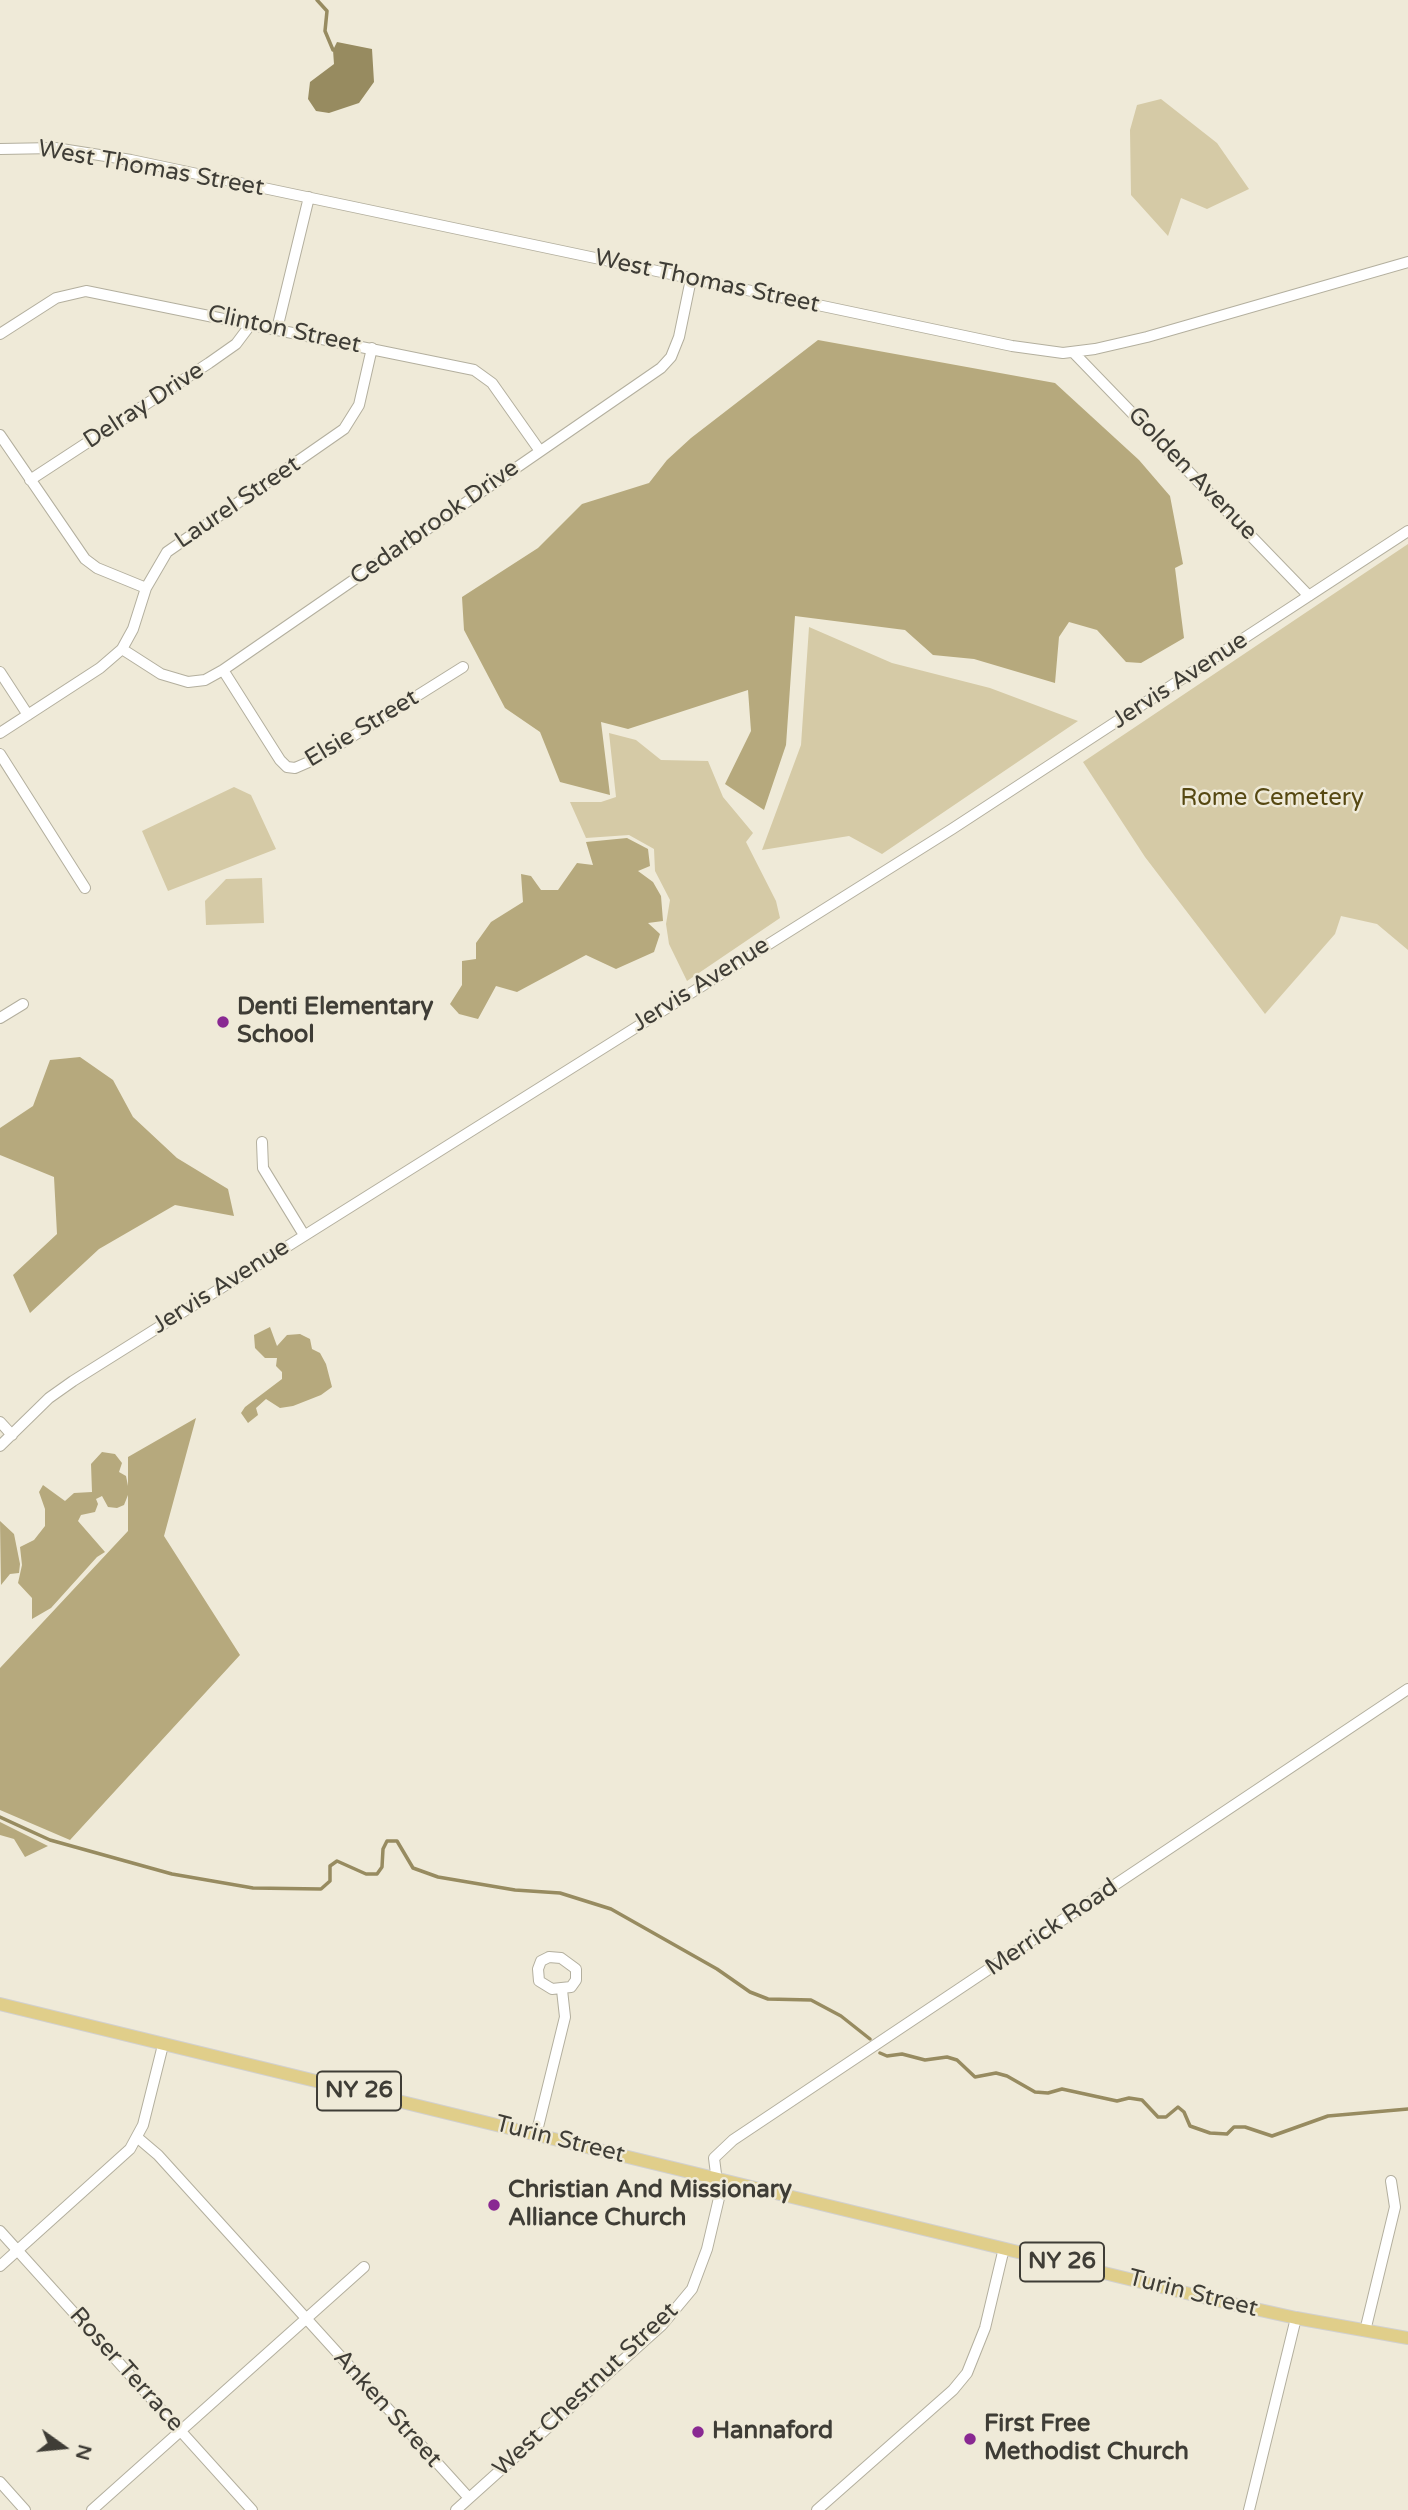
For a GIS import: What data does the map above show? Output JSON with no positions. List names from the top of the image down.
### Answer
{
  "streets": {
    "main road": ["NY 26", "Turin Street"],
    "street": [
      "West Thomas Street",
      "Clinton Street",
      "Delray Drive",
      "Golden Avenue",
      "Laurel Street",
      "Cedarbrook Drive",
      "Jervis Avenue",
      "Elsie Street",
      "Merrick Road",
      "Roser Terrace",
      "West Chestnut Street",
      "Anken Street"
    ]
  },
  "crossings": [
    ["West Thomas Street", "Golden Avenue"],
    ["West Thomas Street", "Cedarbrook Drive"],
    ["Clinton Street", "Delray Drive"],
    ["Clinton Street", "Laurel Street"],
    ["Clinton Street", "Cedarbrook Drive"],
    ["Golden Avenue", "Jervis Avenue"],
    ["Laurel Street", "Cedarbrook Drive"],
    ["Cedarbrook Drive", "Elsie Street"],
    ["Merrick Road", "Turin Street"],
    ["Merrick Road", "West Chestnut Street"],
    ["Turin Street", "West Chestnut Street"],
    ["West Chestnut Street", "Anken Street"]
  ],
  "parks": ["Rome Cemetery"],
  "places": [
    "Denti Elementary School",
    "Christian And Missionary Alliance Church",
    "Hannaford",
    "First Free Methodist Church"
  ],
  "north": "right"
}
